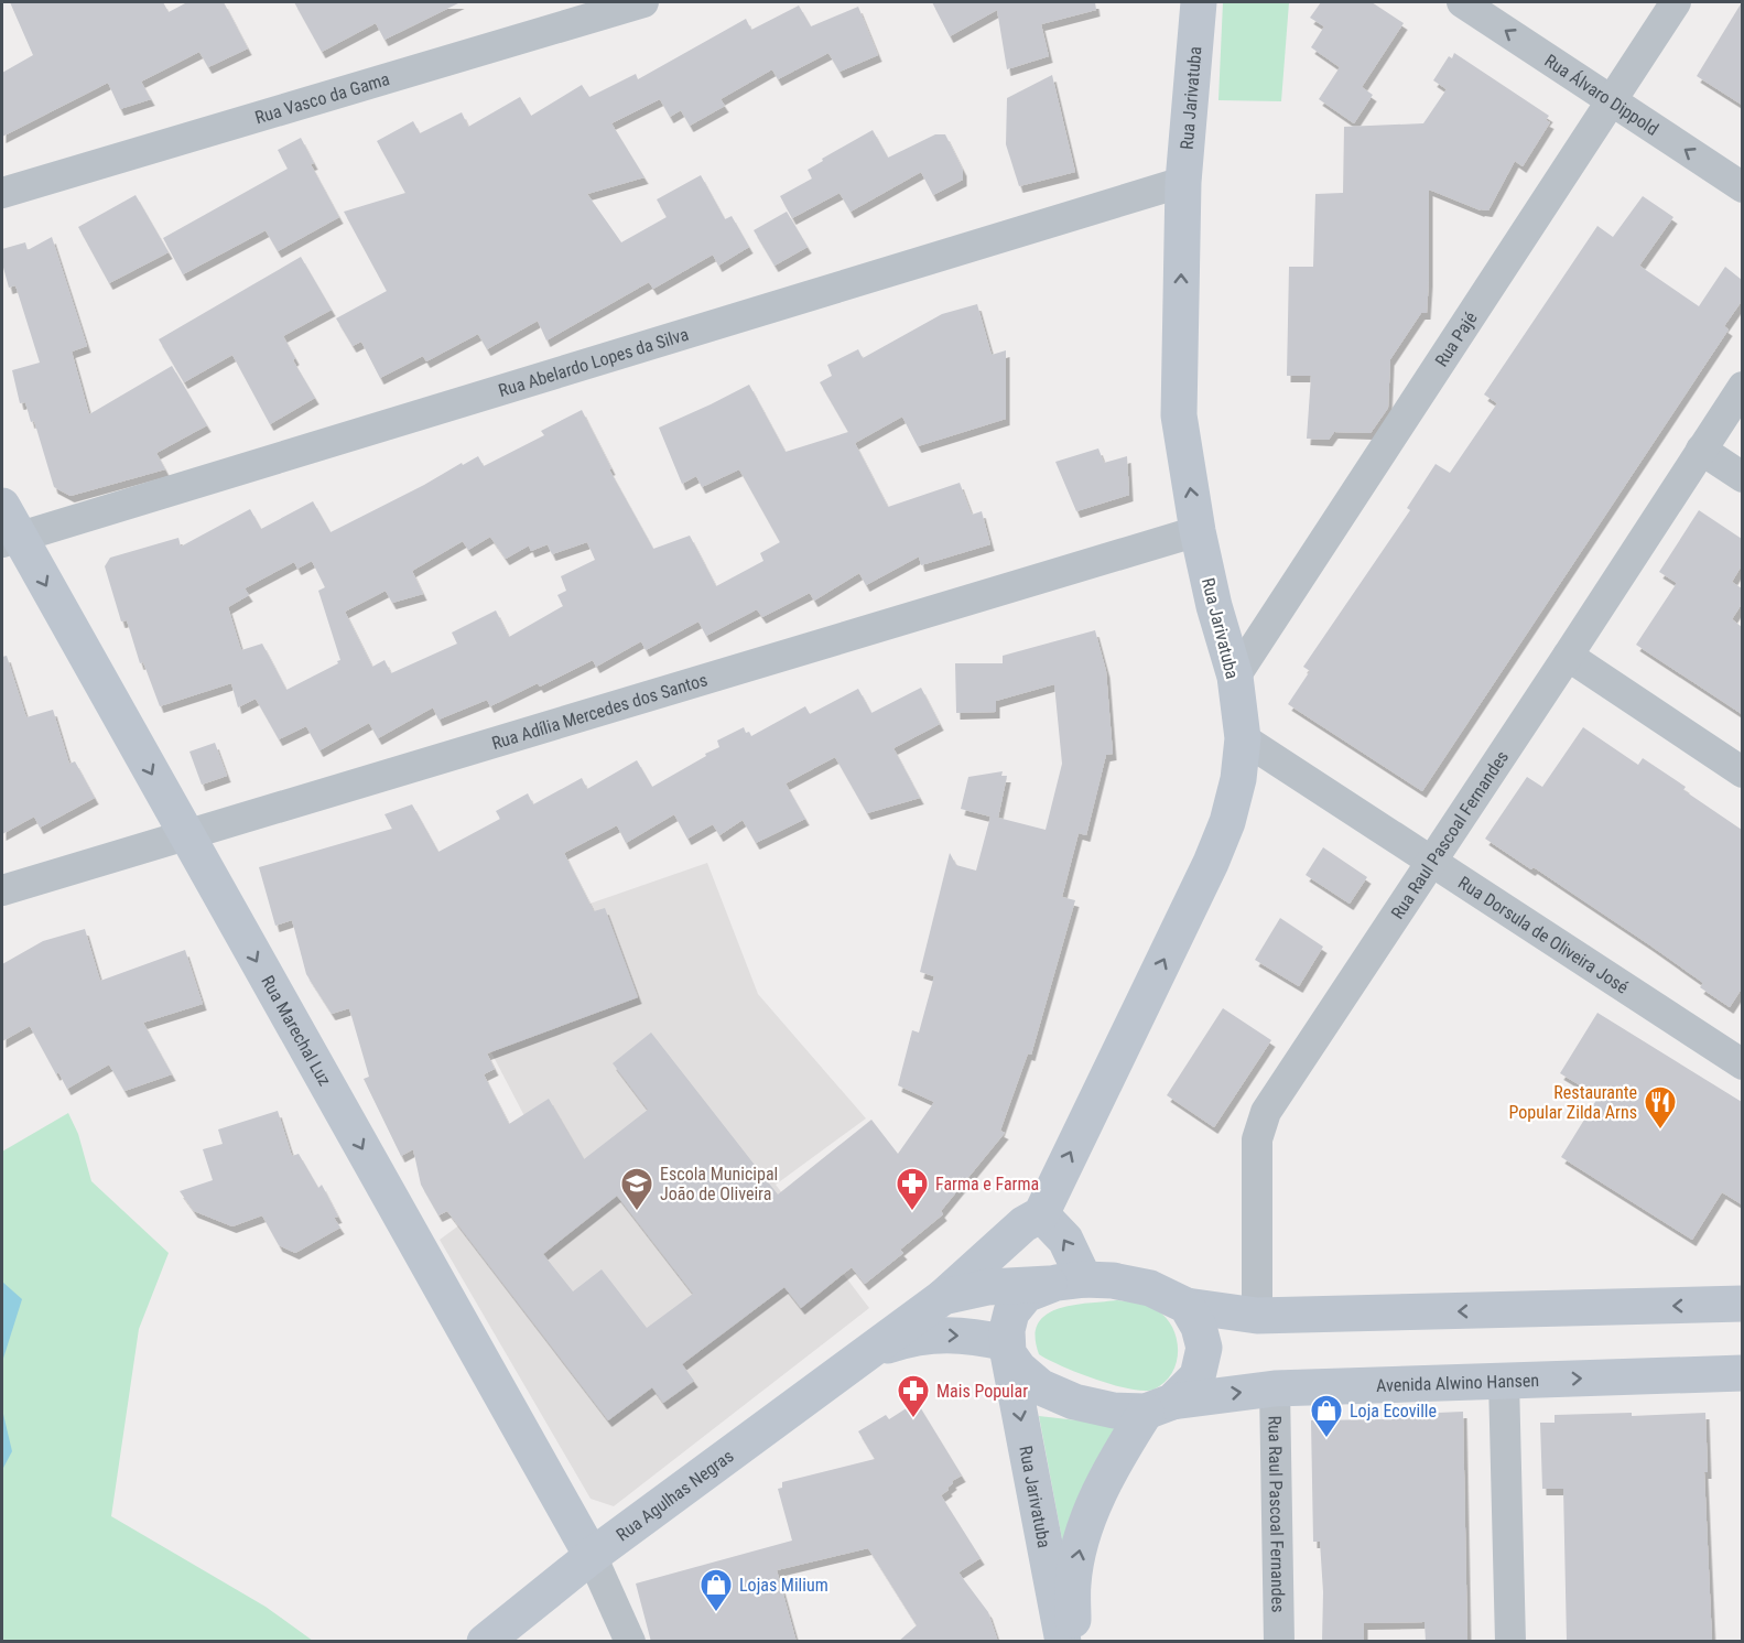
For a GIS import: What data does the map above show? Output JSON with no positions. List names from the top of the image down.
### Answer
{
  "streets": {
    "main road": [
      "Rua Jarivatuba",
      "Rua Marechal Luz",
      "Avenida Alwino Hansen",
      "Rua Agulhas Negras"
    ],
    "street": [
      "Rua Álvaro Dippold",
      "Rua Vasco da Gama",
      "Rua Pajé",
      "Rua Abelardo Lopes da Silva",
      "Rua Adília Mercedes dos Santos",
      "Rua Raul Pascoal Fernandes",
      "Rua Dorsula de Oliveira José"
    ]
  },
  "crossings": [
    ["Rua Álvaro Dippold", "Rua Pajé"],
    ["Rua Jarivatuba", "Rua Pajé"],
    ["Rua Jarivatuba", "Rua Abelardo Lopes da Silva"],
    ["Rua Jarivatuba", "Rua Adília Mercedes dos Santos"],
    ["Rua Jarivatuba", "Rua Dorsula de Oliveira José"],
    ["Rua Jarivatuba", "Avenida Alwino Hansen"],
    ["Rua Jarivatuba", "Rua Agulhas Negras"],
    ["Rua Abelardo Lopes da Silva", "Rua Marechal Luz"],
    ["Rua Adília Mercedes dos Santos", "Rua Marechal Luz"],
    ["Rua Raul Pascoal Fernandes", "Rua Dorsula de Oliveira José"],
    ["Rua Raul Pascoal Fernandes", "Avenida Alwino Hansen"],
    ["Rua Marechal Luz", "Rua Agulhas Negras"],
    ["Avenida Alwino Hansen", "Rua Agulhas Negras"]
  ],
  "one_way": ["Rua Álvaro Dippold", "Rua Marechal Luz"],
  "places": {
    "restaurant": ["Restaurante Popular Zilda Arns"],
    "school or university": ["Escola Municipal João de Oliveira"],
    "pharmacy": ["Farma e Farma", "Mais Popular"],
    "shop": ["Loja Ecoville", "Lojas Milium"]
  }
}
